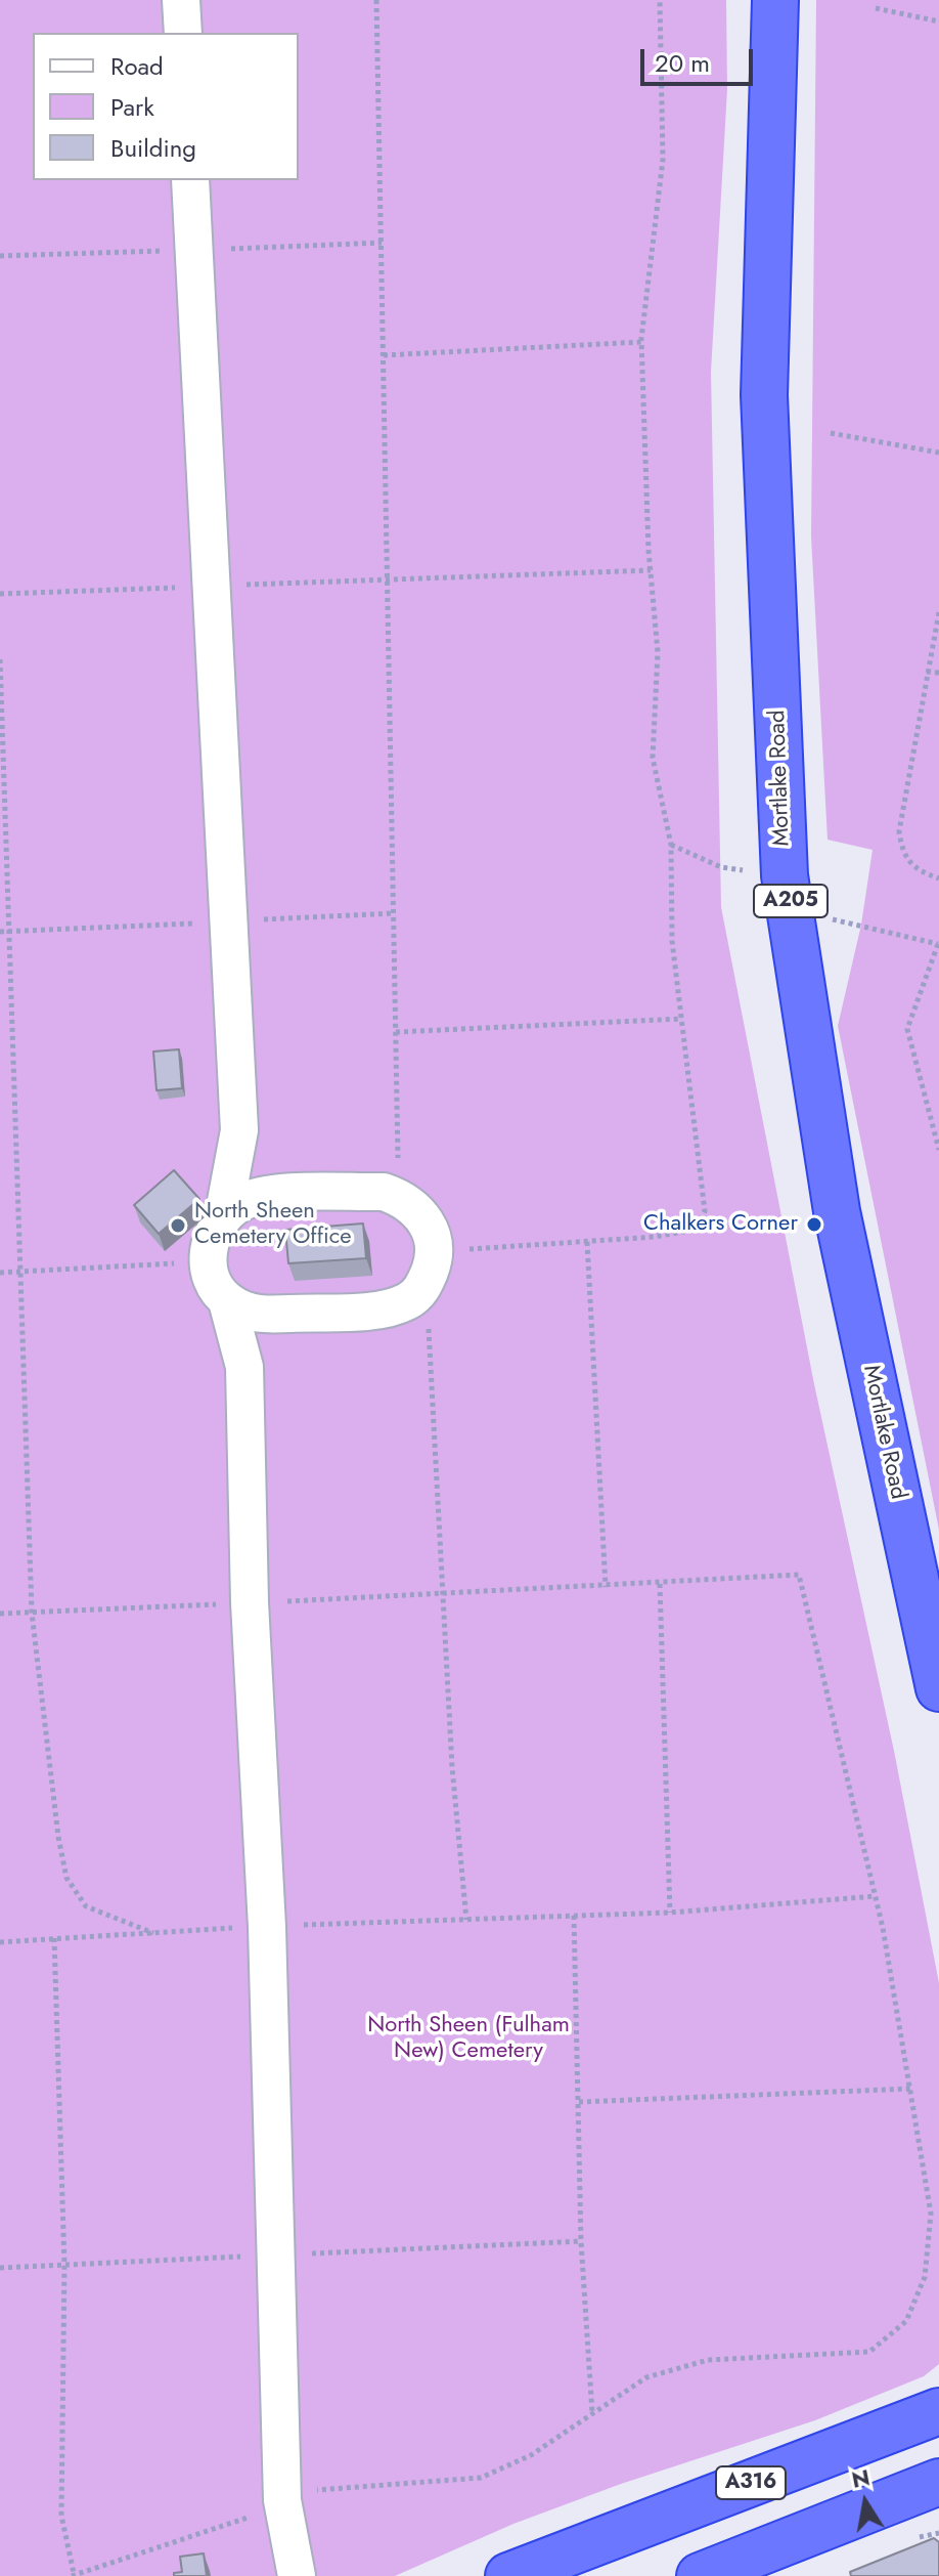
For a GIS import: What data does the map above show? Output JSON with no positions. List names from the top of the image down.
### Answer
{
  "streets": {
    "highway": ["Mortlake Road", "A205", "A316"]
  },
  "parks": ["North Sheen (Fulham New) Cemetery"],
  "places": ["Chalkers Corner", "North Sheen Cemetery Office"],
  "legend": ["Road", "Park", "Building"],
  "scale_bar": "20 m",
  "north": "top"
}
